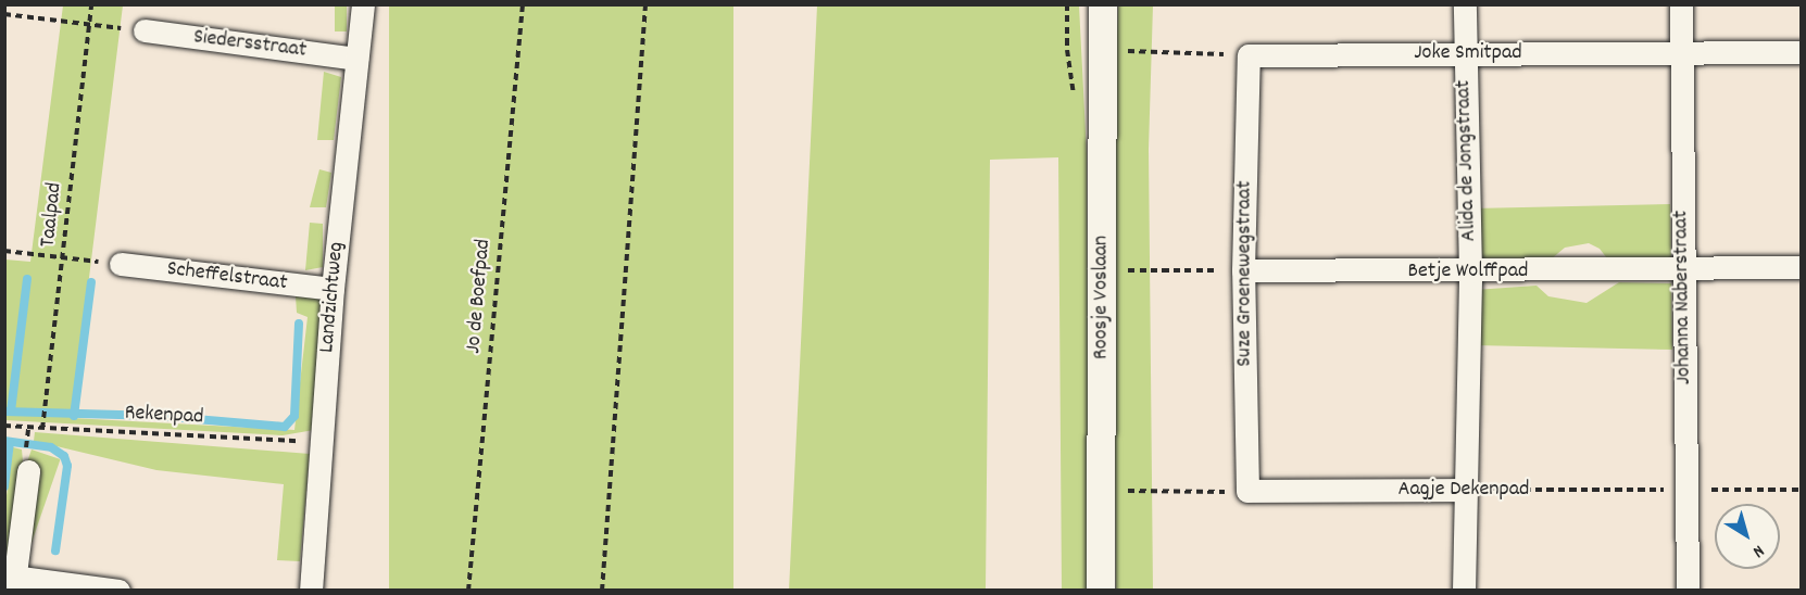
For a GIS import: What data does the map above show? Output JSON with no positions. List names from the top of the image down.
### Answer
{
  "streets": {
    "street": [
      "Siedersstraat",
      "Joke Smitpad",
      "Alida de Jongstraat",
      "Betje Wolffpad",
      "Suze Groenewegstraat",
      "Scheffelstraat",
      "Landzichtweg",
      "Roosje Voslaan",
      "Johanna Naberstraat",
      "Aagje Dekenpad"
    ],
    "path": ["Taalpad", "Jo de Boefpad", "Rekenpad"]
  },
  "crossings": [
    ["Siedersstraat", "Landzichtweg"],
    ["Joke Smitpad", "Alida de Jongstraat"],
    ["Joke Smitpad", "Suze Groenewegstraat"],
    ["Joke Smitpad", "Johanna Naberstraat"],
    ["Alida de Jongstraat", "Betje Wolffpad"],
    ["Alida de Jongstraat", "Aagje Dekenpad"],
    ["Taalpad", "Rekenpad"],
    ["Betje Wolffpad", "Suze Groenewegstraat"],
    ["Betje Wolffpad", "Johanna Naberstraat"],
    ["Suze Groenewegstraat", "Aagje Dekenpad"],
    ["Scheffelstraat", "Landzichtweg"],
    ["Landzichtweg", "Rekenpad"],
    ["Johanna Naberstraat", "Aagje Dekenpad"]
  ],
  "north": "bottom right"
}
